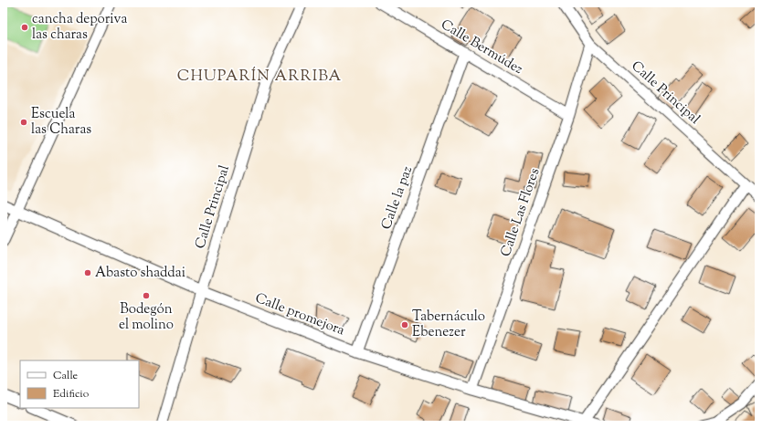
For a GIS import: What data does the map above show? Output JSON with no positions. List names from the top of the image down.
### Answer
{
  "streets": {
    "street": [
      "Calle Bermúdez",
      "Calle Principal",
      "Calle la paz",
      "Calle Las Flores",
      "Calle promejora"
    ]
  },
  "crossings": [
    ["Calle Bermúdez", "Calle la paz"],
    ["Calle Bermúdez", "Calle Las Flores"],
    ["Calle Principal", "Calle Las Flores"],
    ["Calle Principal", "Calle promejora"],
    ["Calle la paz", "Calle promejora"],
    ["Calle Las Flores", "Calle promejora"]
  ],
  "districts": ["CHUPARÍN ARRIBA"],
  "places": [
    "cancha deporiva las charas",
    "Escuela las Charas",
    "Abasto shaddai",
    "Bodegón el molino",
    "Tabernáculo Ebenezer"
  ],
  "legend": ["Calle", "Edificio"]
}
